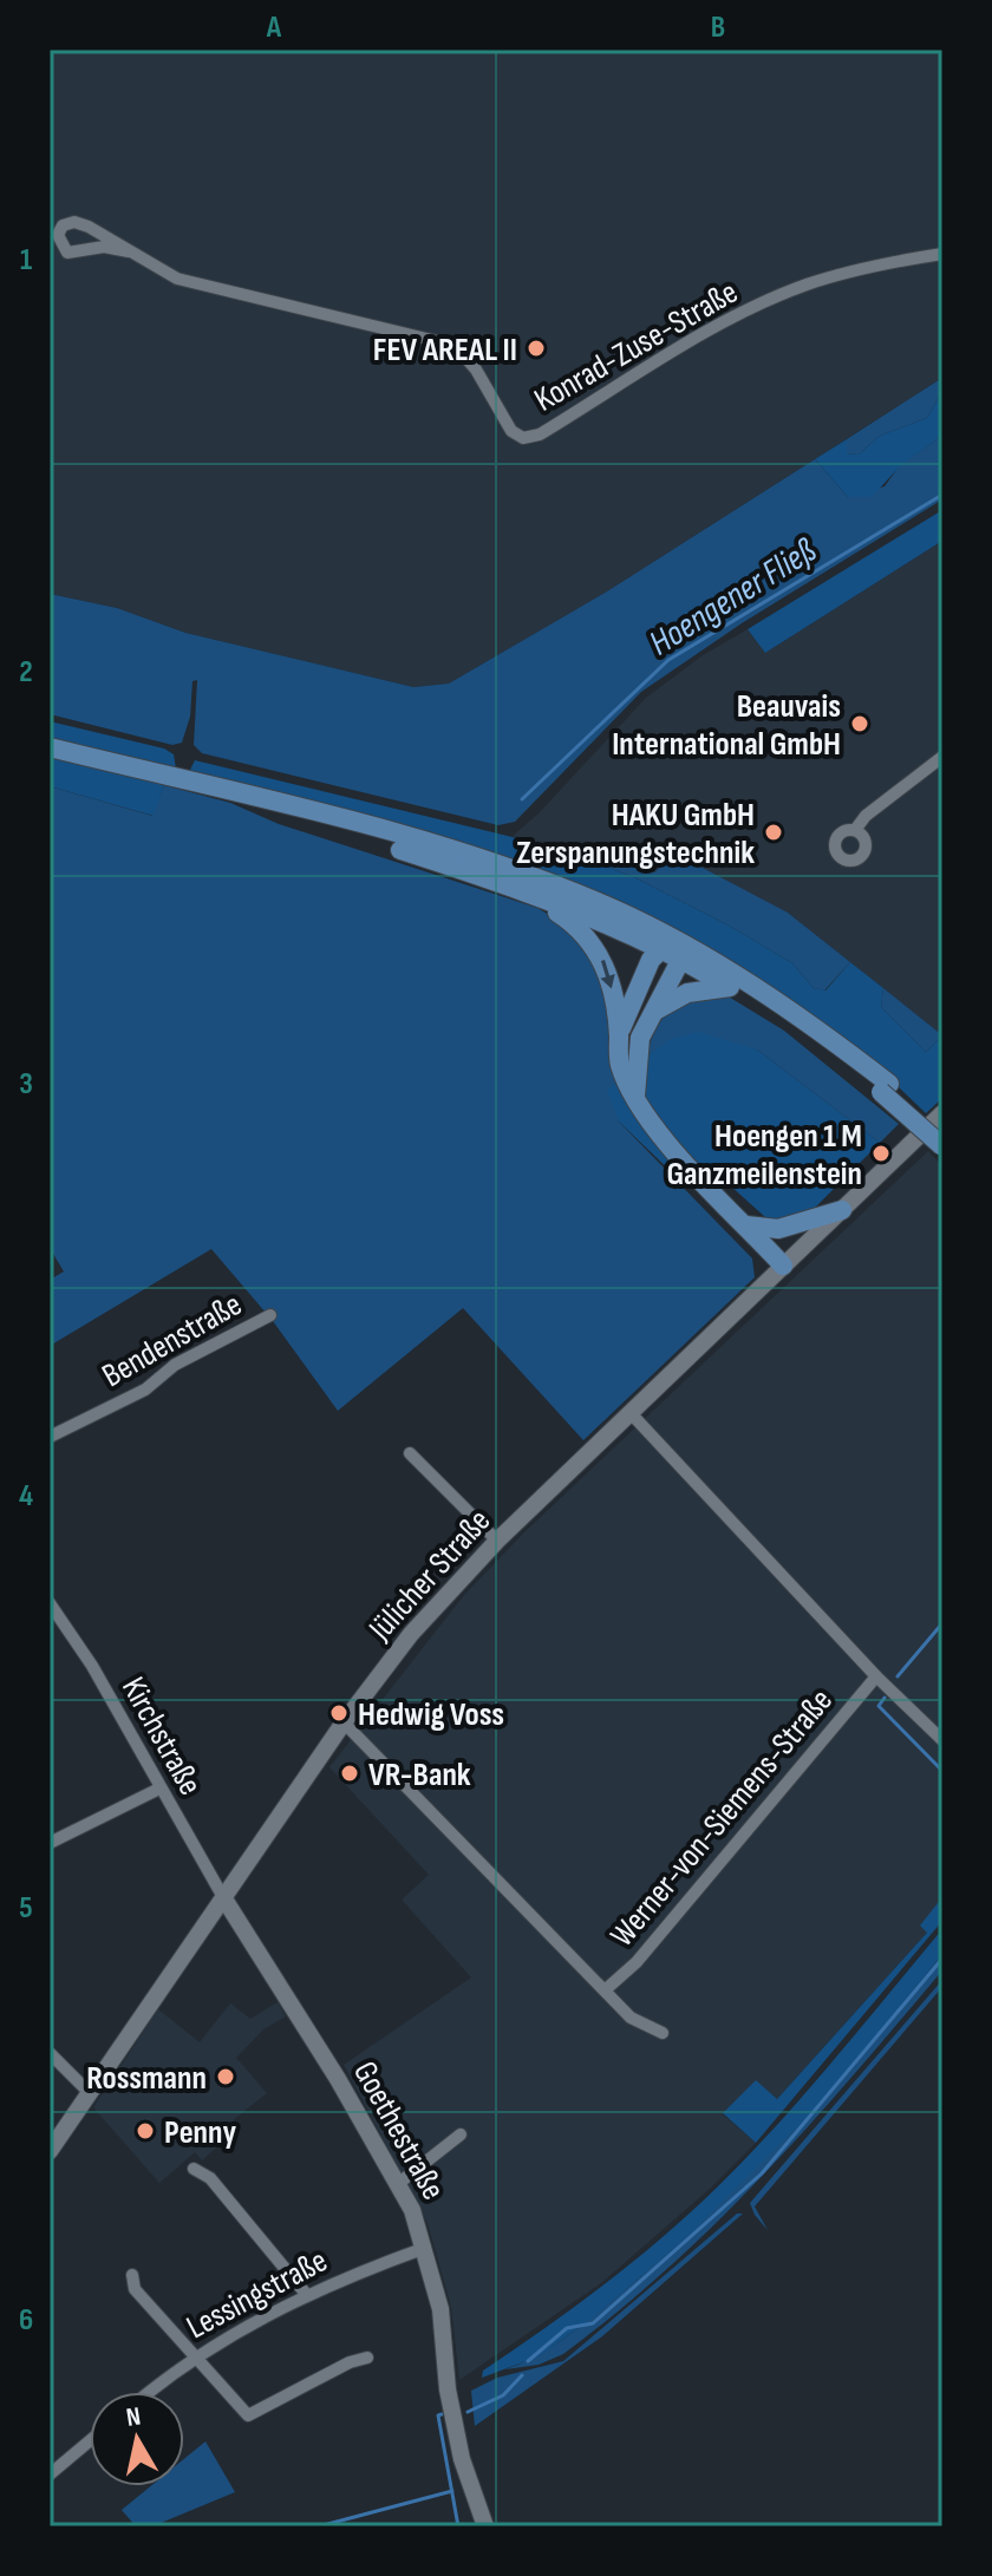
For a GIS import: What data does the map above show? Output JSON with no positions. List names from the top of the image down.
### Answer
{
  "streets": {
    "main road": ["Jülicher Straße", "Goethestraße"],
    "street": [
      "Konrad-Zuse-Straße",
      "Bendenstraße",
      "Kirchstraße",
      "Werner-von-Siemens-Straße",
      "Lessingstraße"
    ]
  },
  "crossings": [
    ["Jülicher Straße", "Kirchstraße"],
    ["Jülicher Straße", "Werner-von-Siemens-Straße"],
    ["Jülicher Straße", "Goethestraße"],
    ["Kirchstraße", "Goethestraße"],
    ["Goethestraße", "Lessingstraße"]
  ],
  "water": ["Hoengener Fließ"],
  "places": [
    "FEV AREAL II",
    "Beauvais International GmbH",
    "HAKU GmbH Zerspanungstechnik",
    "Hoengen 1 M Ganzmeilenstein",
    "Hedwig Voss",
    "VR-Bank",
    "Rossmann",
    "Penny"
  ],
  "north": "top",
  "grid": {
    "columns": ["A", "B"],
    "rows": [
      "1",
      "2",
      "3",
      "4",
      "5",
      "6"
    ]
  }
}
